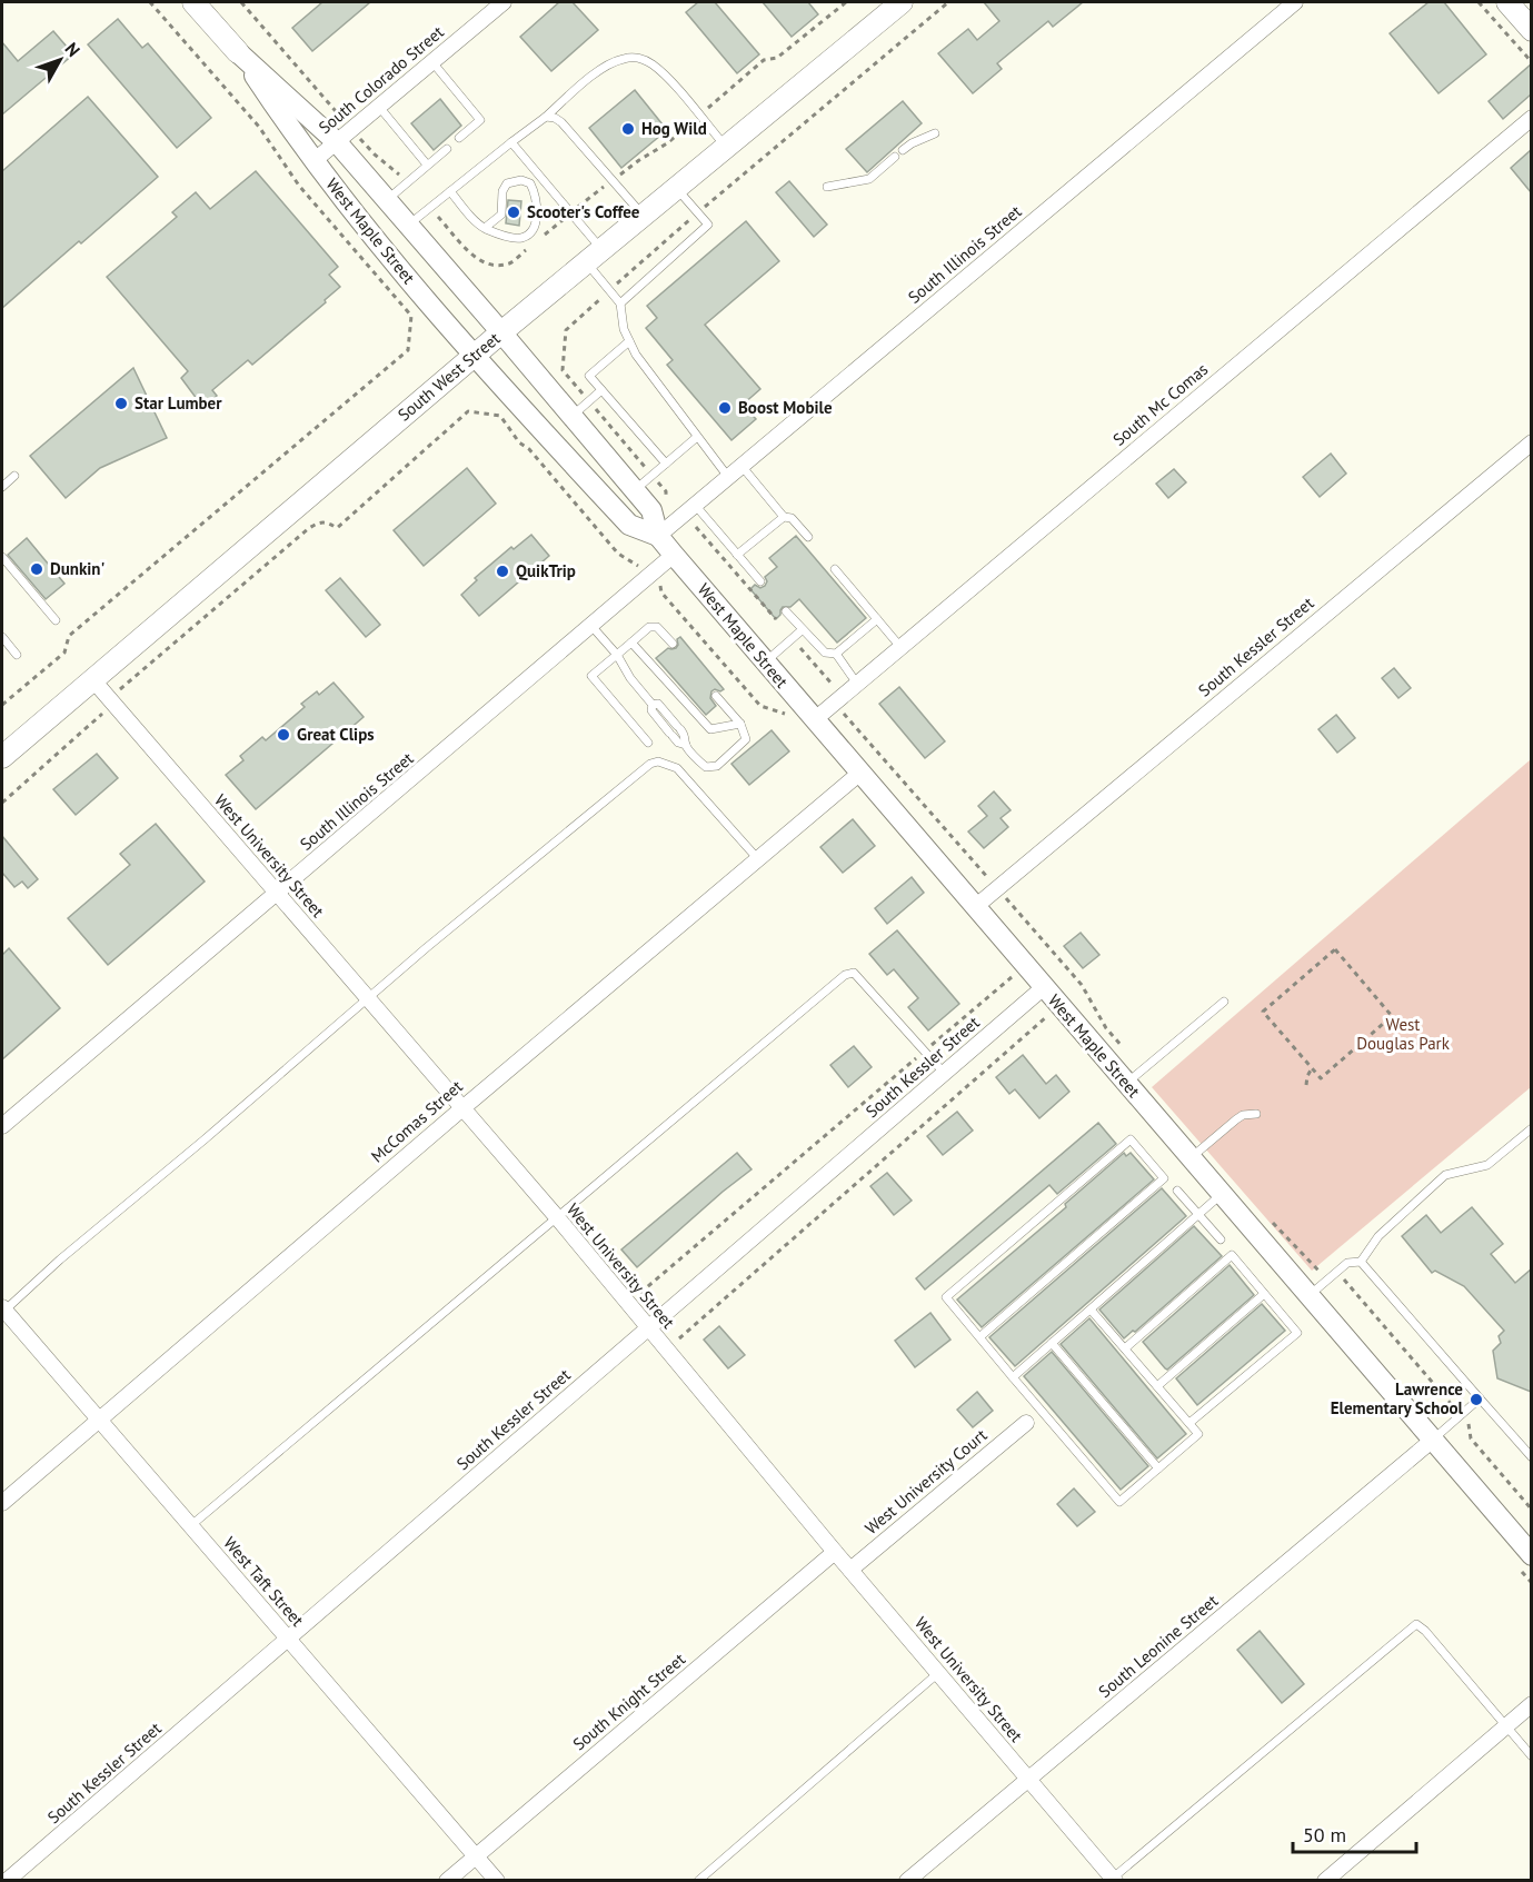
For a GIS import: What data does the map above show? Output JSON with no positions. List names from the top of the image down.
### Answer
{
  "streets": {
    "main road": ["West Maple Street", "South West Street"],
    "street": [
      "South Colorado Street",
      "South Illinois Street",
      "South Mc Comas",
      "South Kessler Street",
      "West University Street",
      "McComas Street",
      "West University Court",
      "West Taft Street",
      "South Leonine Street",
      "South Knight Street"
    ]
  },
  "crossings": [
    ["South Colorado Street", "West Maple Street"],
    ["West Maple Street", "South Illinois Street"],
    ["West Maple Street", "South West Street"],
    ["West Maple Street", "South Mc Comas"],
    ["West Maple Street", "South Kessler Street"],
    ["West Maple Street", "McComas Street"],
    ["West Maple Street", "South Leonine Street"],
    ["South Illinois Street", "West University Street"],
    ["South West Street", "West University Street"],
    ["South Kessler Street", "West University Street"],
    ["South Kessler Street", "West Taft Street"],
    ["West University Street", "McComas Street"],
    ["West University Street", "West University Court"],
    ["West University Street", "South Leonine Street"],
    ["West University Street", "South Knight Street"],
    ["McComas Street", "West Taft Street"],
    ["West Taft Street", "South Knight Street"]
  ],
  "parks": ["West Douglas Park"],
  "places": [
    "Hog Wild",
    "Scooter's Coffee",
    "Star Lumber",
    "Boost Mobile",
    "Dunkin'",
    "QuikTrip",
    "Great Clips",
    "Lawrence Elementary School"
  ],
  "scale_bar": "50 m",
  "north": "top right"
}
